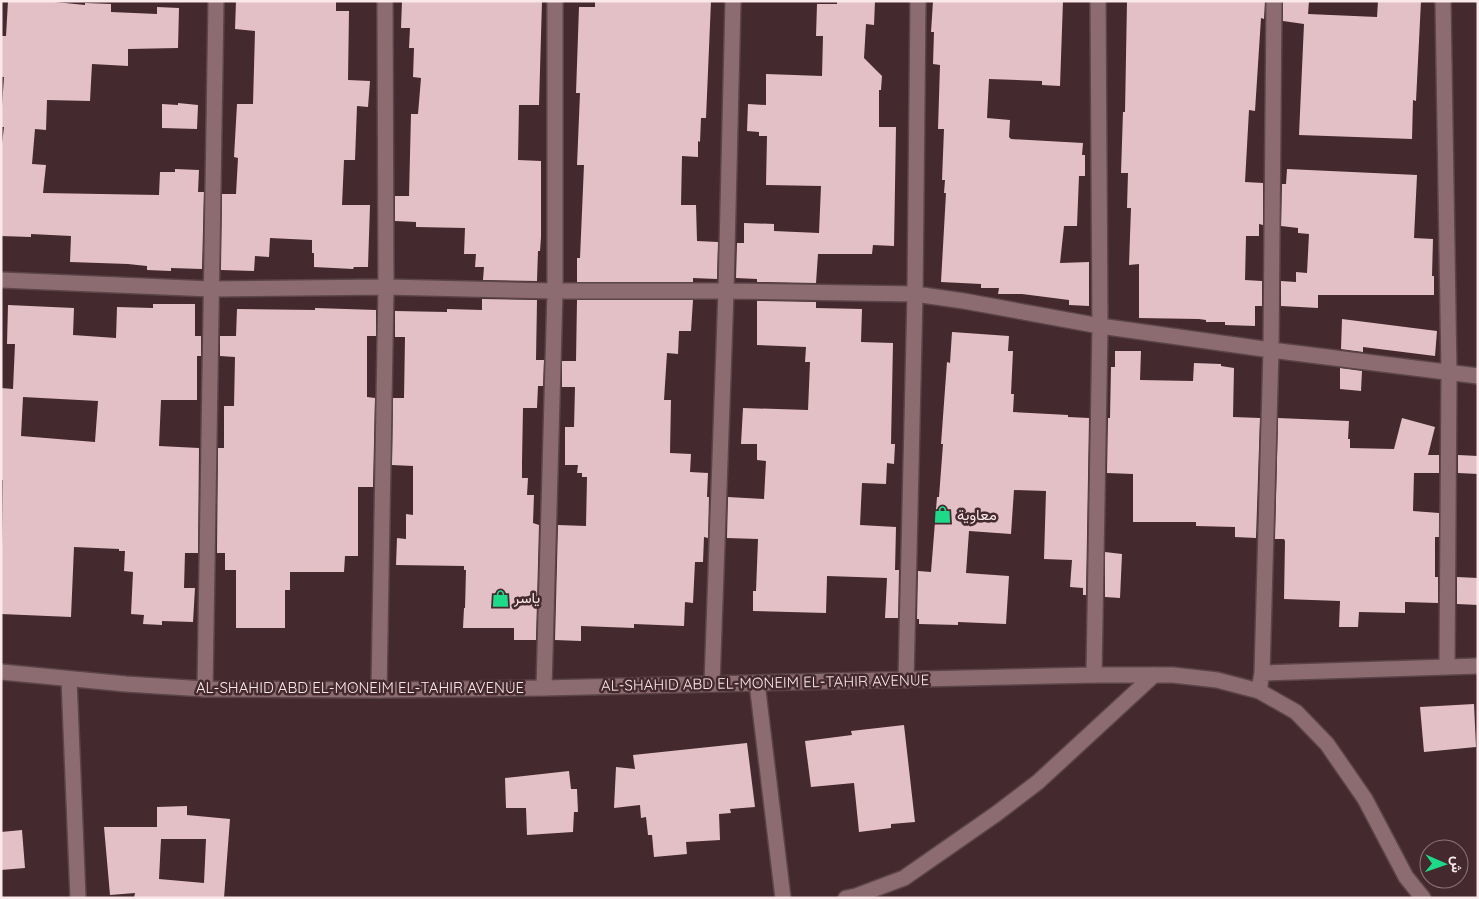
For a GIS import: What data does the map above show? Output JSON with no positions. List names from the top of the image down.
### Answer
{
  "streets": {
    "street": ["AL-SHAHID ABD EL-MONEIM EL-TAHIR AVENUE"]
  },
  "places": {
    "shop": ["معاوية", "ياسر"]
  },
  "north": "right"
}
